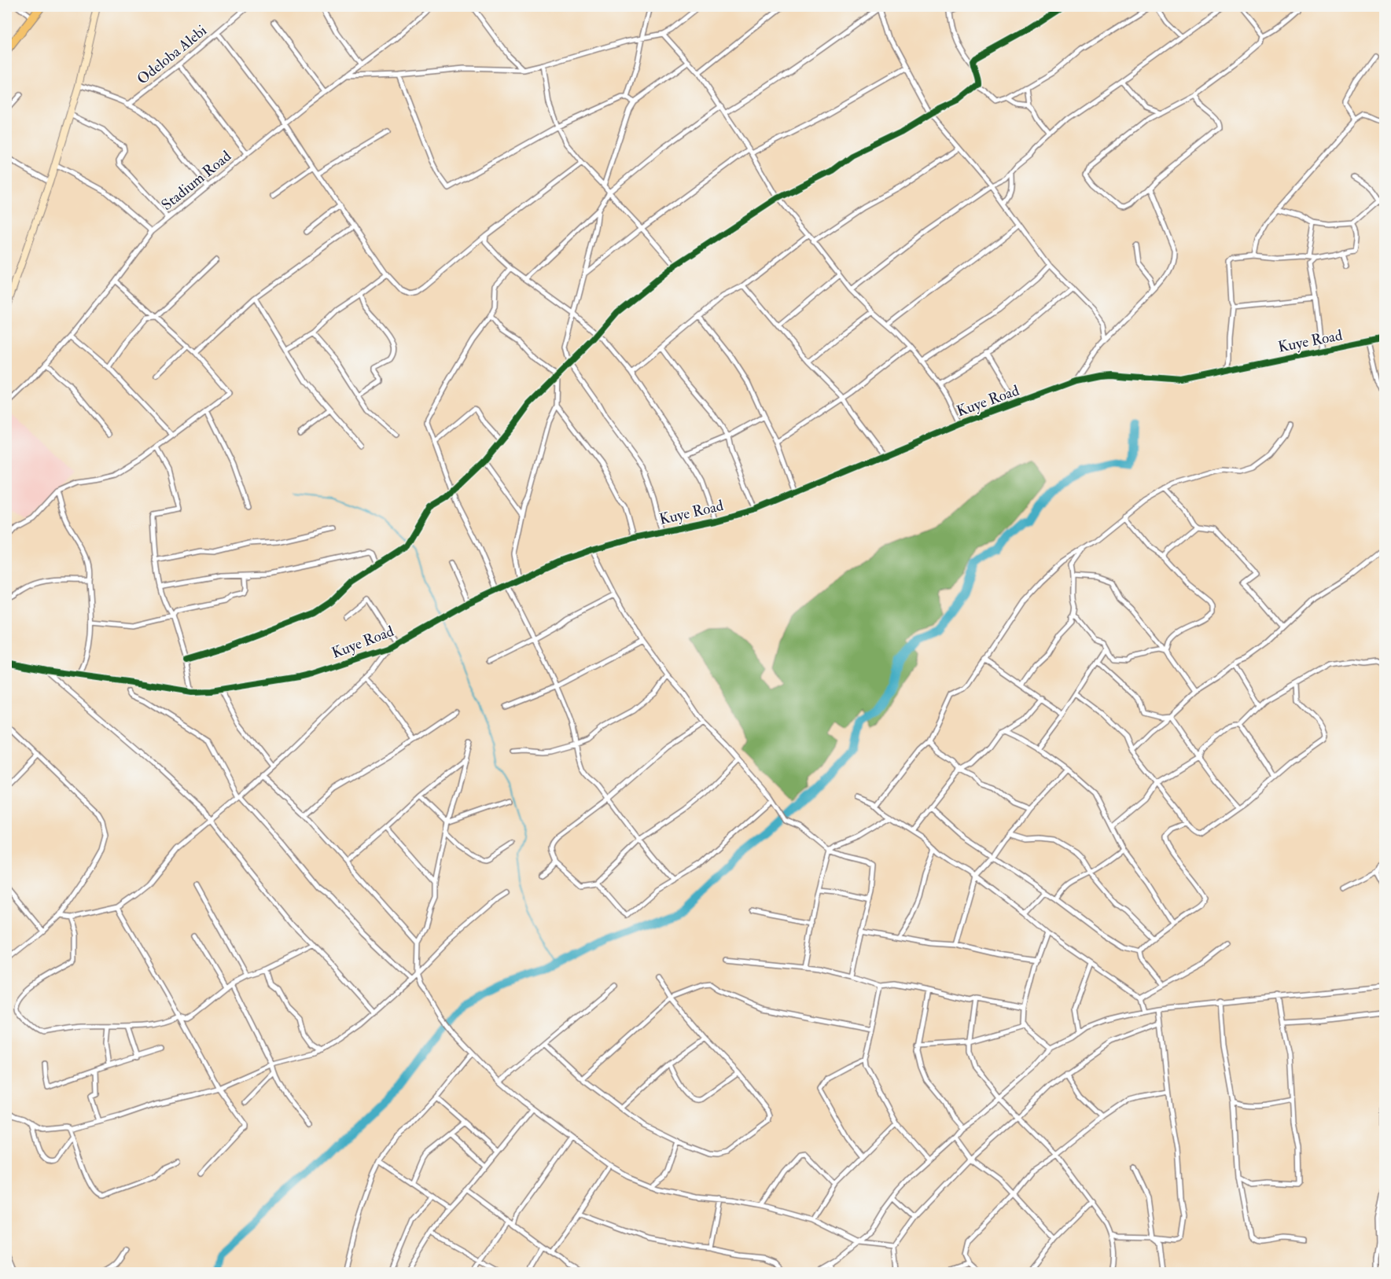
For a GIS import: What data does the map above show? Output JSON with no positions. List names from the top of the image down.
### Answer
{
  "streets": {
    "street": ["Odeloba Alebi", "Stadium Road", "Kuye Road"]
  }
}
